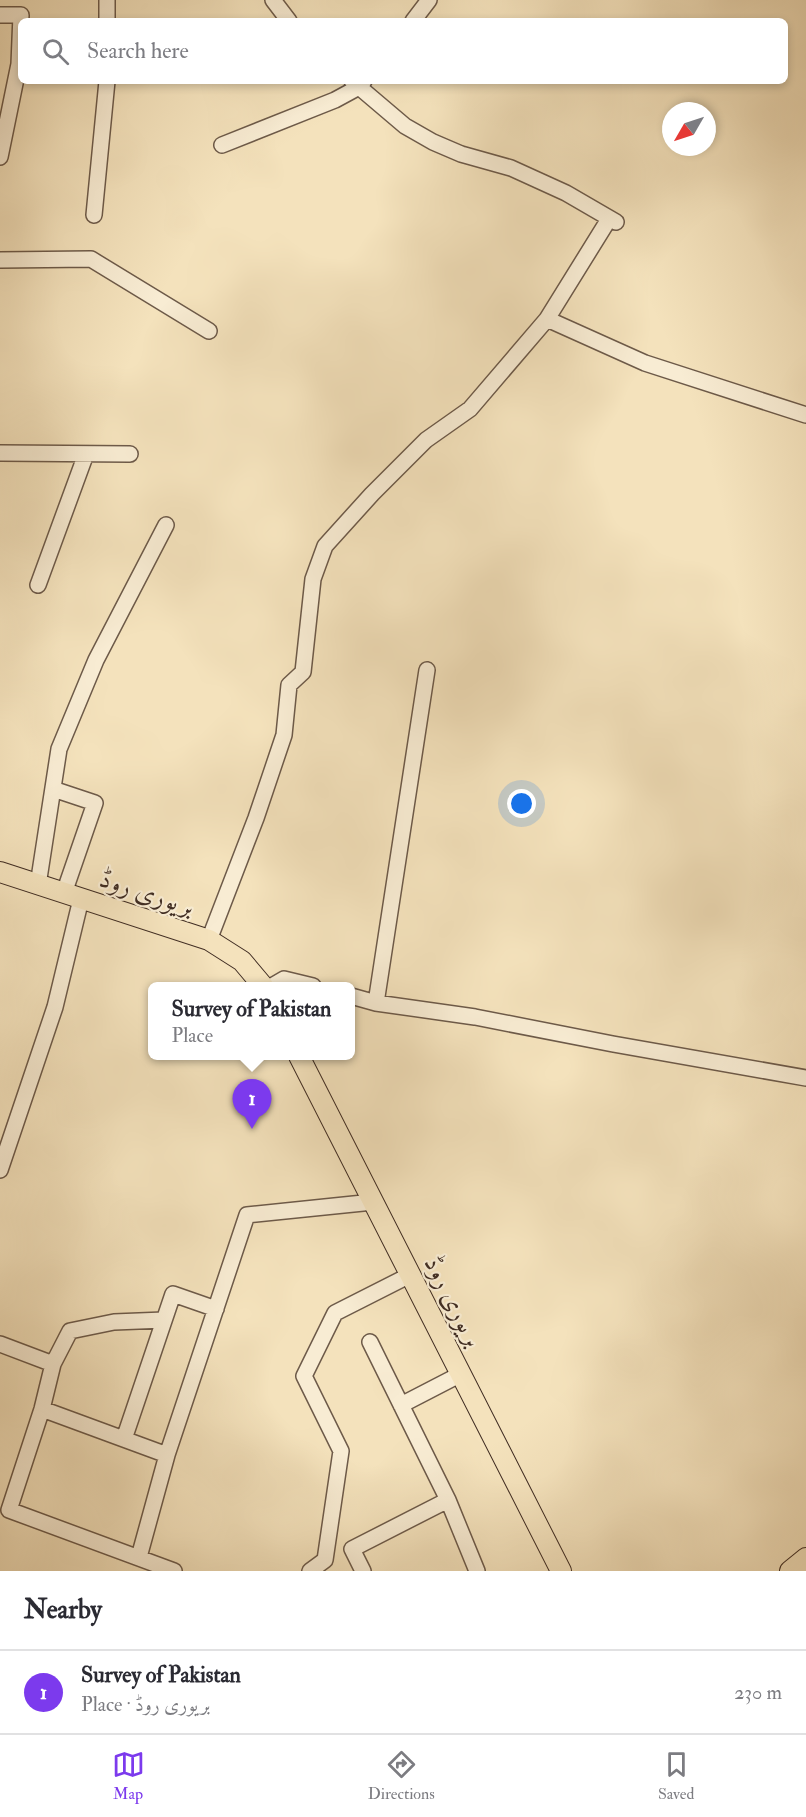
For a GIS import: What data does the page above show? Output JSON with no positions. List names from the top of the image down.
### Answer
{
  "streets": {
    "main road": ["بریوری روڈ"]
  },
  "north": "bottom left",
  "page": {
    "search": "Search here",
    "popup": ["Survey of Pakistan", "Place"],
    "pins": "1",
    "heading": "Nearby",
    "list": [
      {
        "mark": "1",
        "name": "Survey of Pakistan",
        "note": "Place · بریوری روڈ",
        "value": "230 m"
      }
    ],
    "nav": ["Map", "Directions", "Saved"]
  }
}
